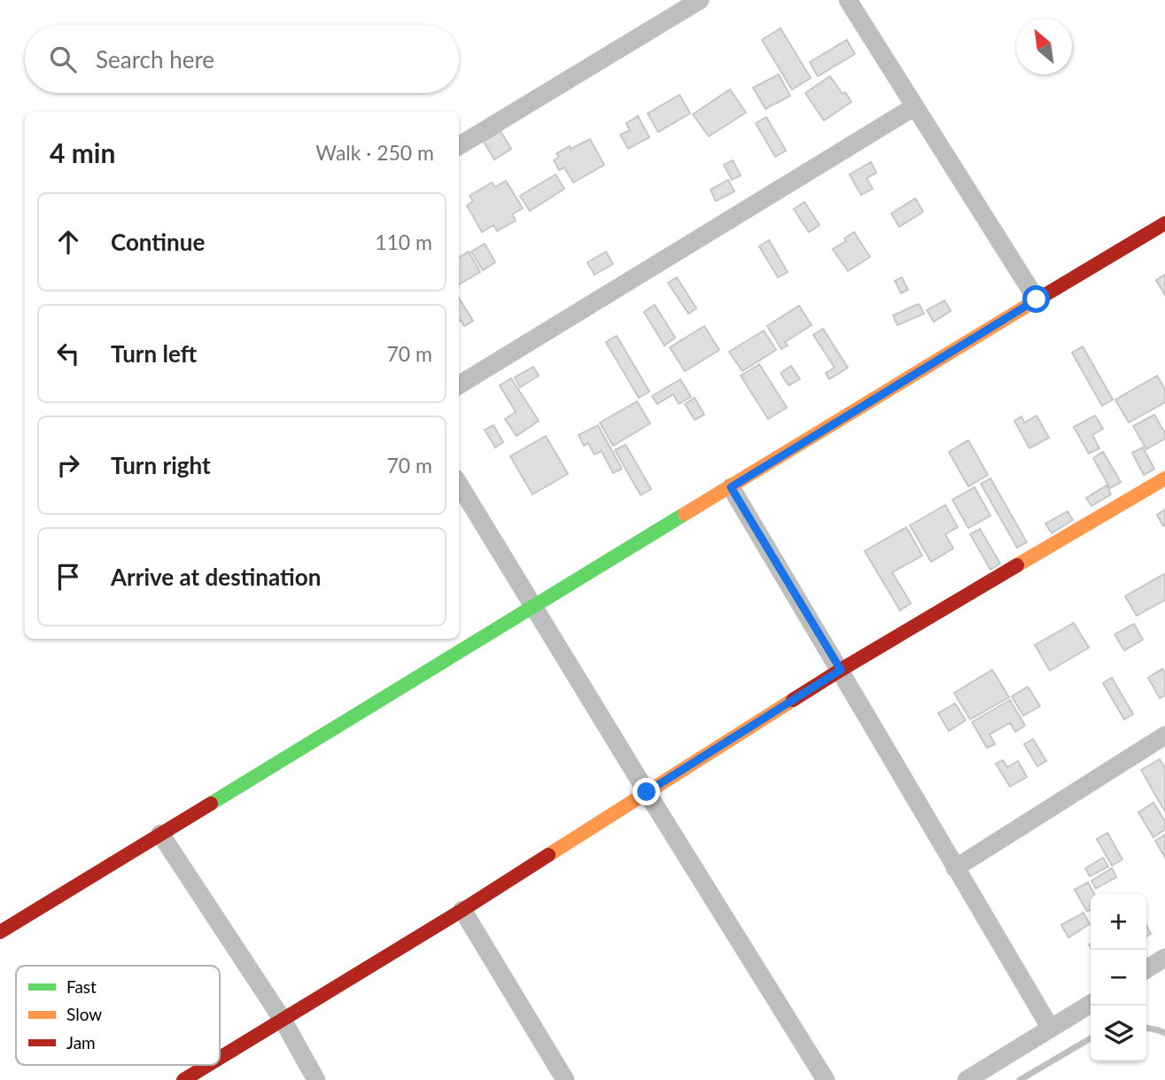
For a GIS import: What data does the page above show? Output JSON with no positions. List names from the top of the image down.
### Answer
{
  "legend": ["Fast", "Slow", "Jam"],
  "north": "top left",
  "page": {
    "search": "Search here",
    "heading": ["4 min", "Walk · 250 m"],
    "list": [
      ["Continue", "110 m"],
      ["Turn left", "70 m"],
      ["Turn right", "70 m"],
      "Arrive at destination"
    ],
    "map_buttons": ["+", "−"]
  }
}
